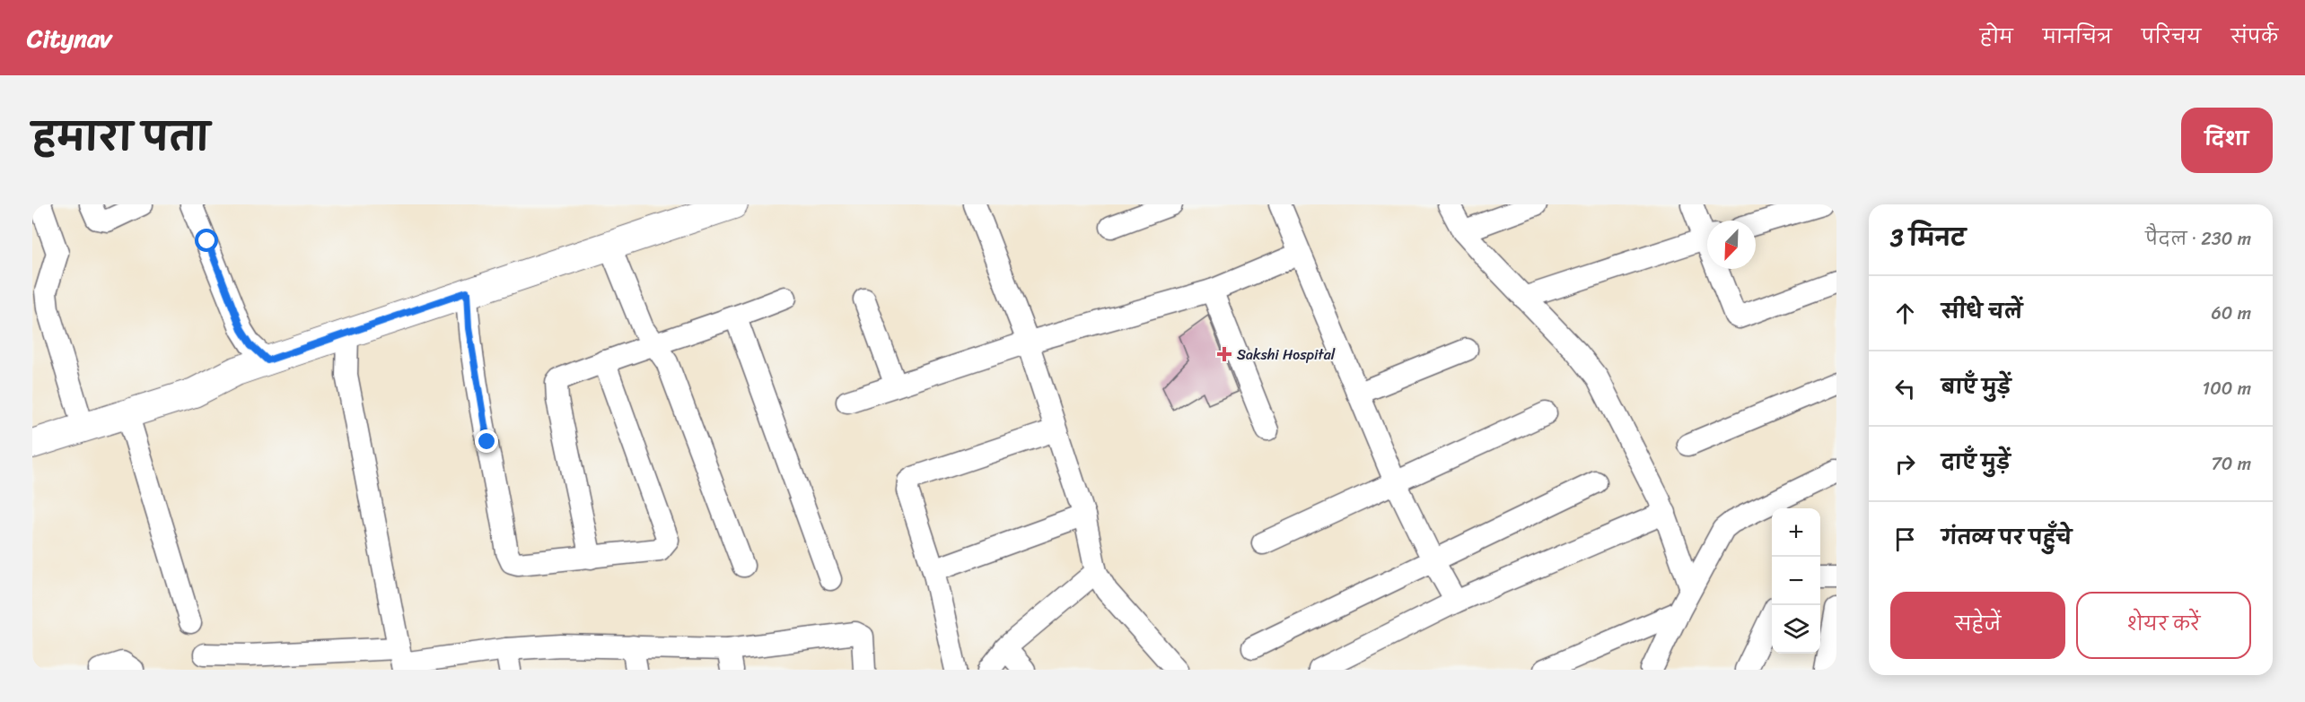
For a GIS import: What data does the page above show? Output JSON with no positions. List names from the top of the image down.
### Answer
{
  "places": {
    "health": ["Sakshi Hospital"]
  },
  "north": "bottom left",
  "page": {
    "header": "Citynav",
    "nav": [
      "होम",
      "मानचित्र",
      "परिचय",
      "संपर्क"
    ],
    "title": "हमारा पता",
    "buttons": [
      "दिशा",
      ["सहेजें", "शेयर करें"]
    ],
    "heading": ["3 मिनट", "पैदल · 230 m"],
    "list": [
      ["सीधे चलें", "60 m"],
      ["बाएँ मुड़ें", "100 m"],
      ["दाएँ मुड़ें", "70 m"],
      "गंतव्य पर पहुँचे"
    ],
    "map_buttons": ["+", "−"]
  }
}
